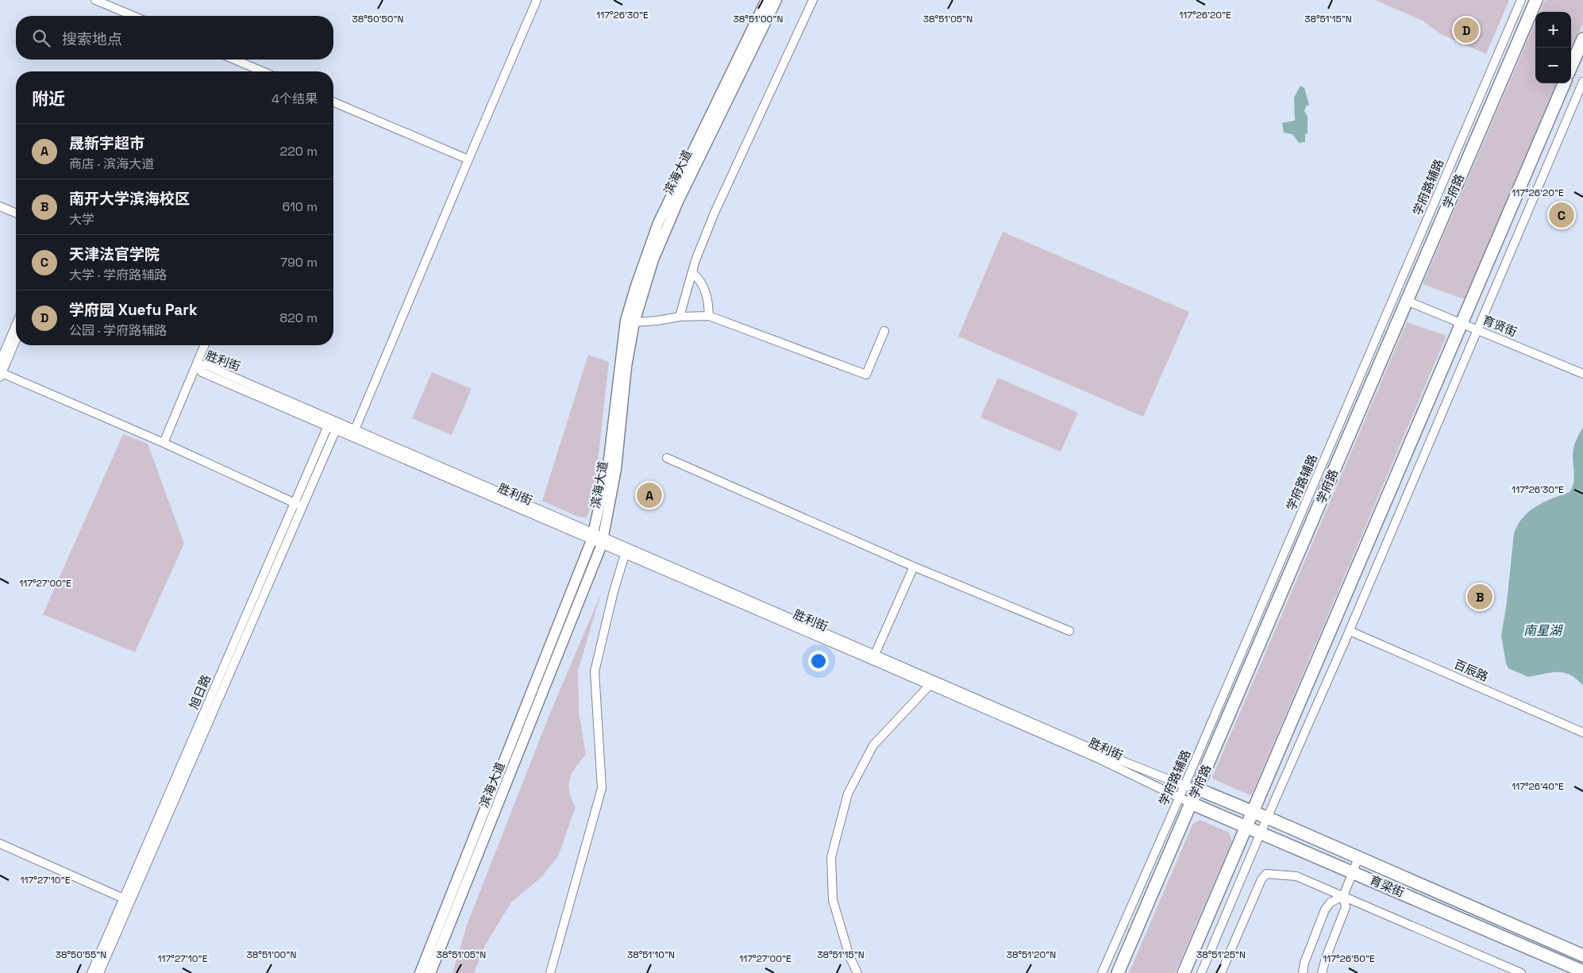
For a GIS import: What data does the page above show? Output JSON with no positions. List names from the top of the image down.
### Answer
{
  "streets": {
    "highway": ["学府路", "育梁街"],
    "main road": ["滨海大道"],
    "street": [
      "学府路辅路",
      "育贤街",
      "胜利街",
      "百辰路",
      "旭日路"
    ]
  },
  "crossings": [
    ["滨海大道", "胜利街"],
    ["学府路辅路", "胜利街"],
    ["学府路", "育贤街"],
    ["学府路", "胜利街"],
    ["学府路", "育梁街"],
    ["胜利街", "旭日路"],
    ["胜利街", "育梁街"]
  ],
  "water": ["南星湖"],
  "page": {
    "map_buttons": ["+", "−"],
    "pins": [
      "D",
      "C",
      "A",
      "B"
    ],
    "search": "搜索地点",
    "heading": ["附近", "4个结果"],
    "list": [
      {
        "mark": "A",
        "name": "晟新宇超市",
        "note": "商店 · 滨海大道",
        "value": "220 m"
      },
      {
        "mark": "B",
        "name": "南开大学滨海校区",
        "note": "大学",
        "value": "610 m"
      },
      {
        "mark": "C",
        "name": "天津法官学院",
        "note": "大学 · 学府路辅路",
        "value": "790 m"
      },
      {
        "mark": "D",
        "name": "学府园 Xuefu Park",
        "note": "公园 · 学府路辅路",
        "value": "820 m"
      }
    ]
  },
  "coordinates": [
    "117°26'30\"E",
    "117°26'20\"E",
    "38°50'50\"N",
    "38°51'00\"N",
    "38°51'05\"N",
    "38°51'15\"N",
    "117°27'00\"E",
    "117°26'40\"E",
    "117°27'10\"E",
    "38°50'55\"N",
    "38°51'10\"N",
    "38°51'20\"N",
    "38°51'25\"N",
    "117°26'50\"E"
  ]
}
